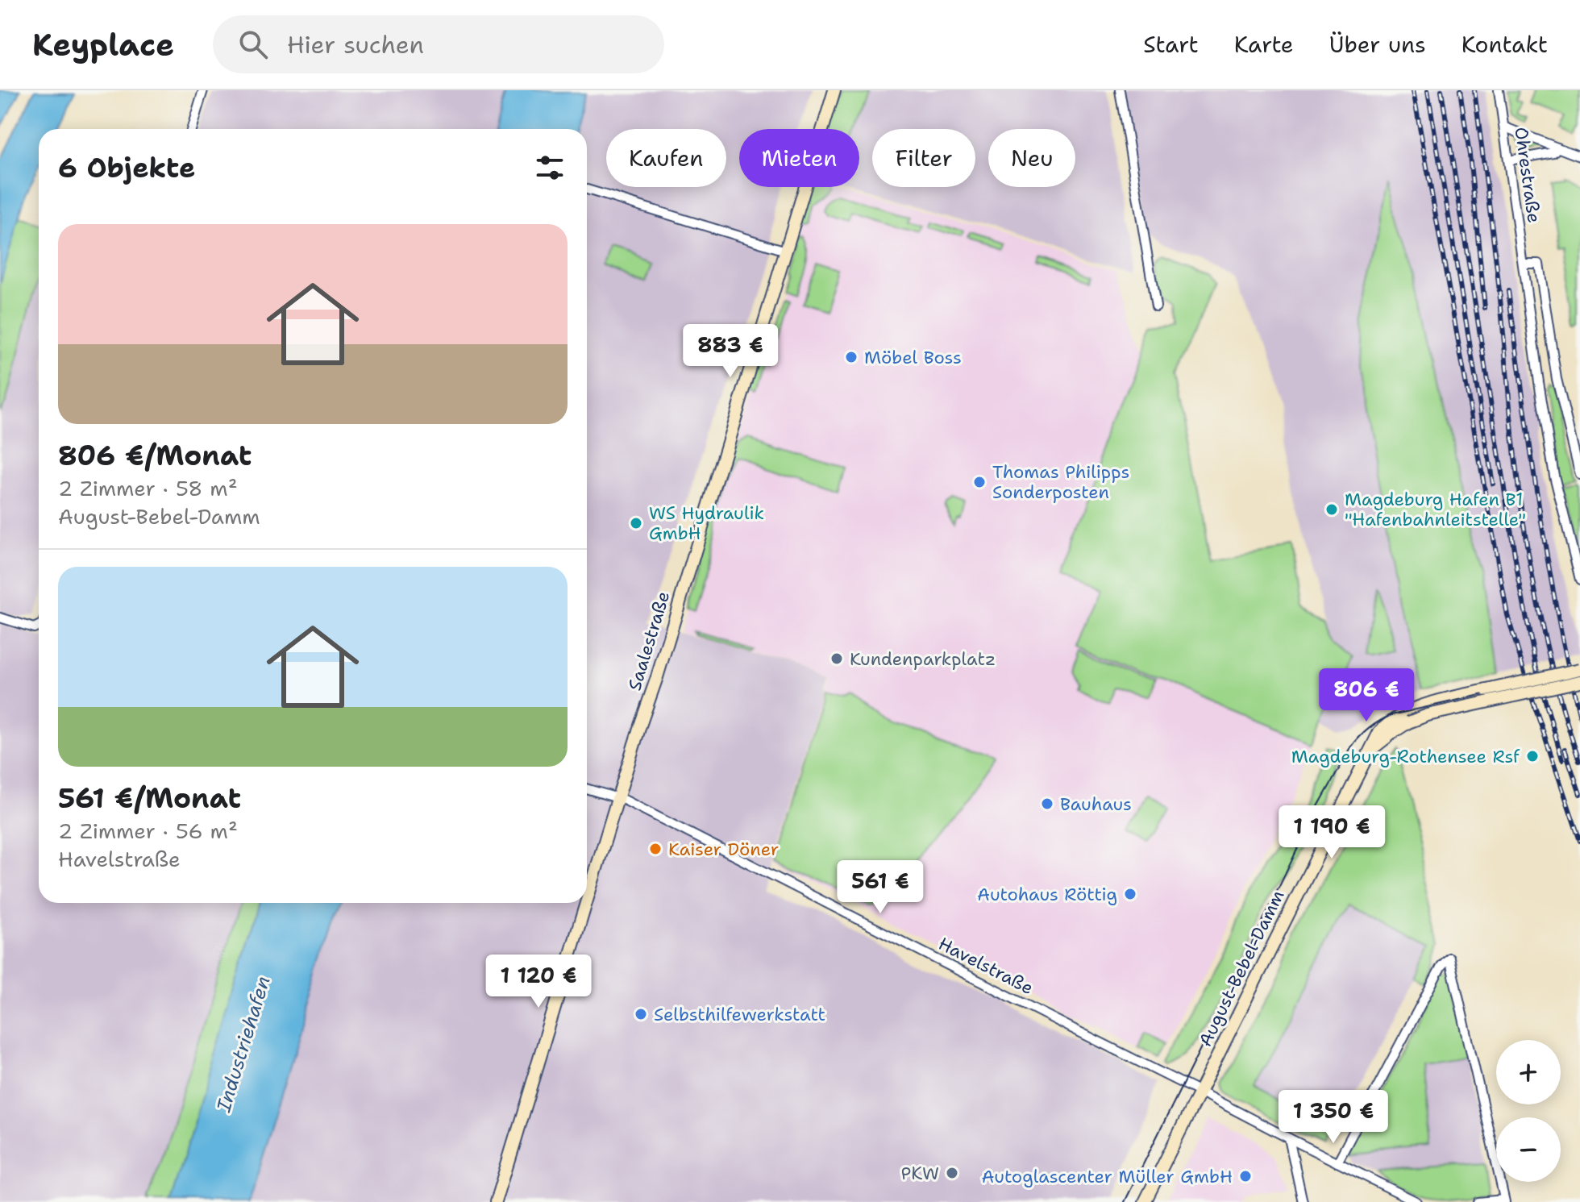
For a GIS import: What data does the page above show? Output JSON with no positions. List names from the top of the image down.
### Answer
{
  "streets": {
    "main road": ["Saalestraße", "August-Bebel-Damm"],
    "street": ["Ohrestraße", "Havelstraße"]
  },
  "crossings": [
    ["Saalestraße", "Havelstraße"],
    ["Havelstraße", "August-Bebel-Damm"]
  ],
  "water": ["Industriehafen"],
  "places": [
    "Möbel Boss",
    "Thomas Philipps Sonderposten",
    "Magdeburg Hafen B1 \"Hafenbahnleitstelle\"",
    "WS Hydraulik GmbH",
    "Kundenparkplatz",
    "Magdeburg-Rothensee Rsf",
    "Bauhaus",
    "Kaiser Döner",
    "Autohaus Röttig",
    "Selbsthilfewerkstatt",
    "PKW",
    "Autoglascenter Müller GmbH"
  ],
  "page": {
    "header": "Keyplace",
    "search": "Hier suchen",
    "nav": [
      "Start",
      "Karte",
      "Über uns",
      "Kontakt"
    ],
    "chip": [
      "Kaufen",
      "Mieten",
      "Filter",
      "Neu"
    ],
    "heading": "6 Objekte",
    "list": [
      {
        "name": "806 €/Monat",
        "note": "2 Zimmer · 58 m² · August-Bebel-Damm"
      },
      {
        "name": "561 €/Monat",
        "note": "2 Zimmer · 56 m² · Havelstraße"
      }
    ],
    "price": [
      "883 €",
      "806 €",
      "1 190 €",
      "561 €",
      "1 120 €",
      "1 350 €"
    ],
    "map_buttons": ["+", "−"]
  }
}
